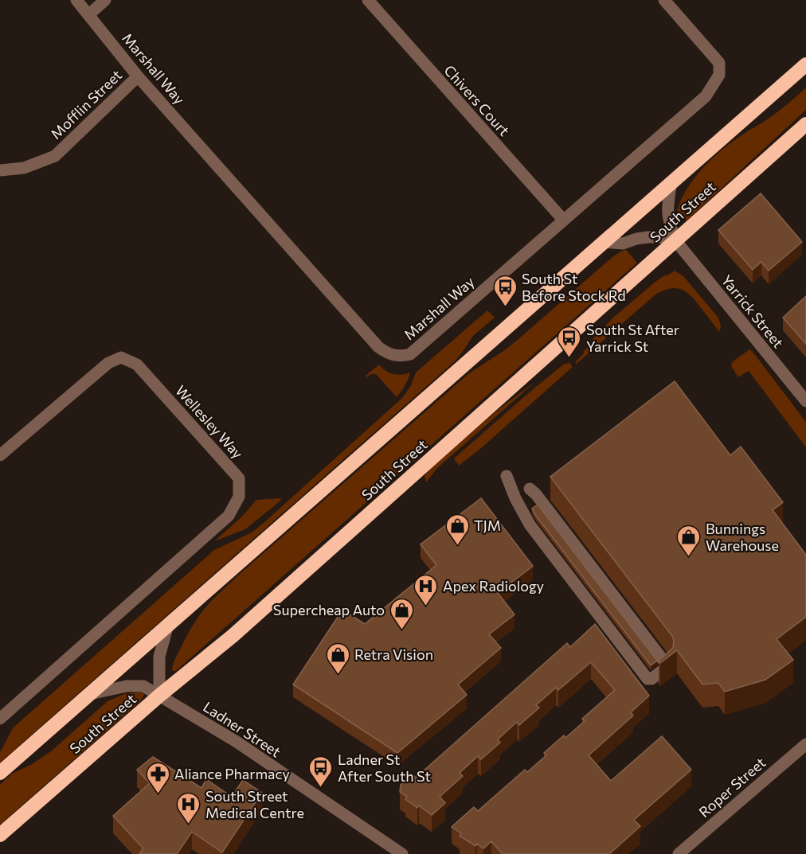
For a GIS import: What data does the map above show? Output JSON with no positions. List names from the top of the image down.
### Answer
{
  "streets": {
    "highway": ["South Street"],
    "street": [
      "Marshall Way",
      "Chivers Court",
      "Mofflin Street",
      "Yarrick Street",
      "Wellesley Way",
      "Ladner Street",
      "Roper Street"
    ]
  },
  "crossings": [
    ["Marshall Way", "Chivers Court"],
    ["Marshall Way", "Mofflin Street"],
    ["South Street", "Yarrick Street"],
    ["South Street", "Ladner Street"]
  ],
  "places": {
    "bus stop": ["South St Before Stock Rd", "South St After Yarrick St", "Ladner St After South St"],
    "shop": [
      "TJM",
      "Bunnings Warehouse",
      "Supercheap Auto",
      "Retra Vision"
    ],
    "hospital": ["Apex Radiology", "South Street Medical Centre"],
    "pharmacy": ["Aliance Pharmacy"]
  }
}
